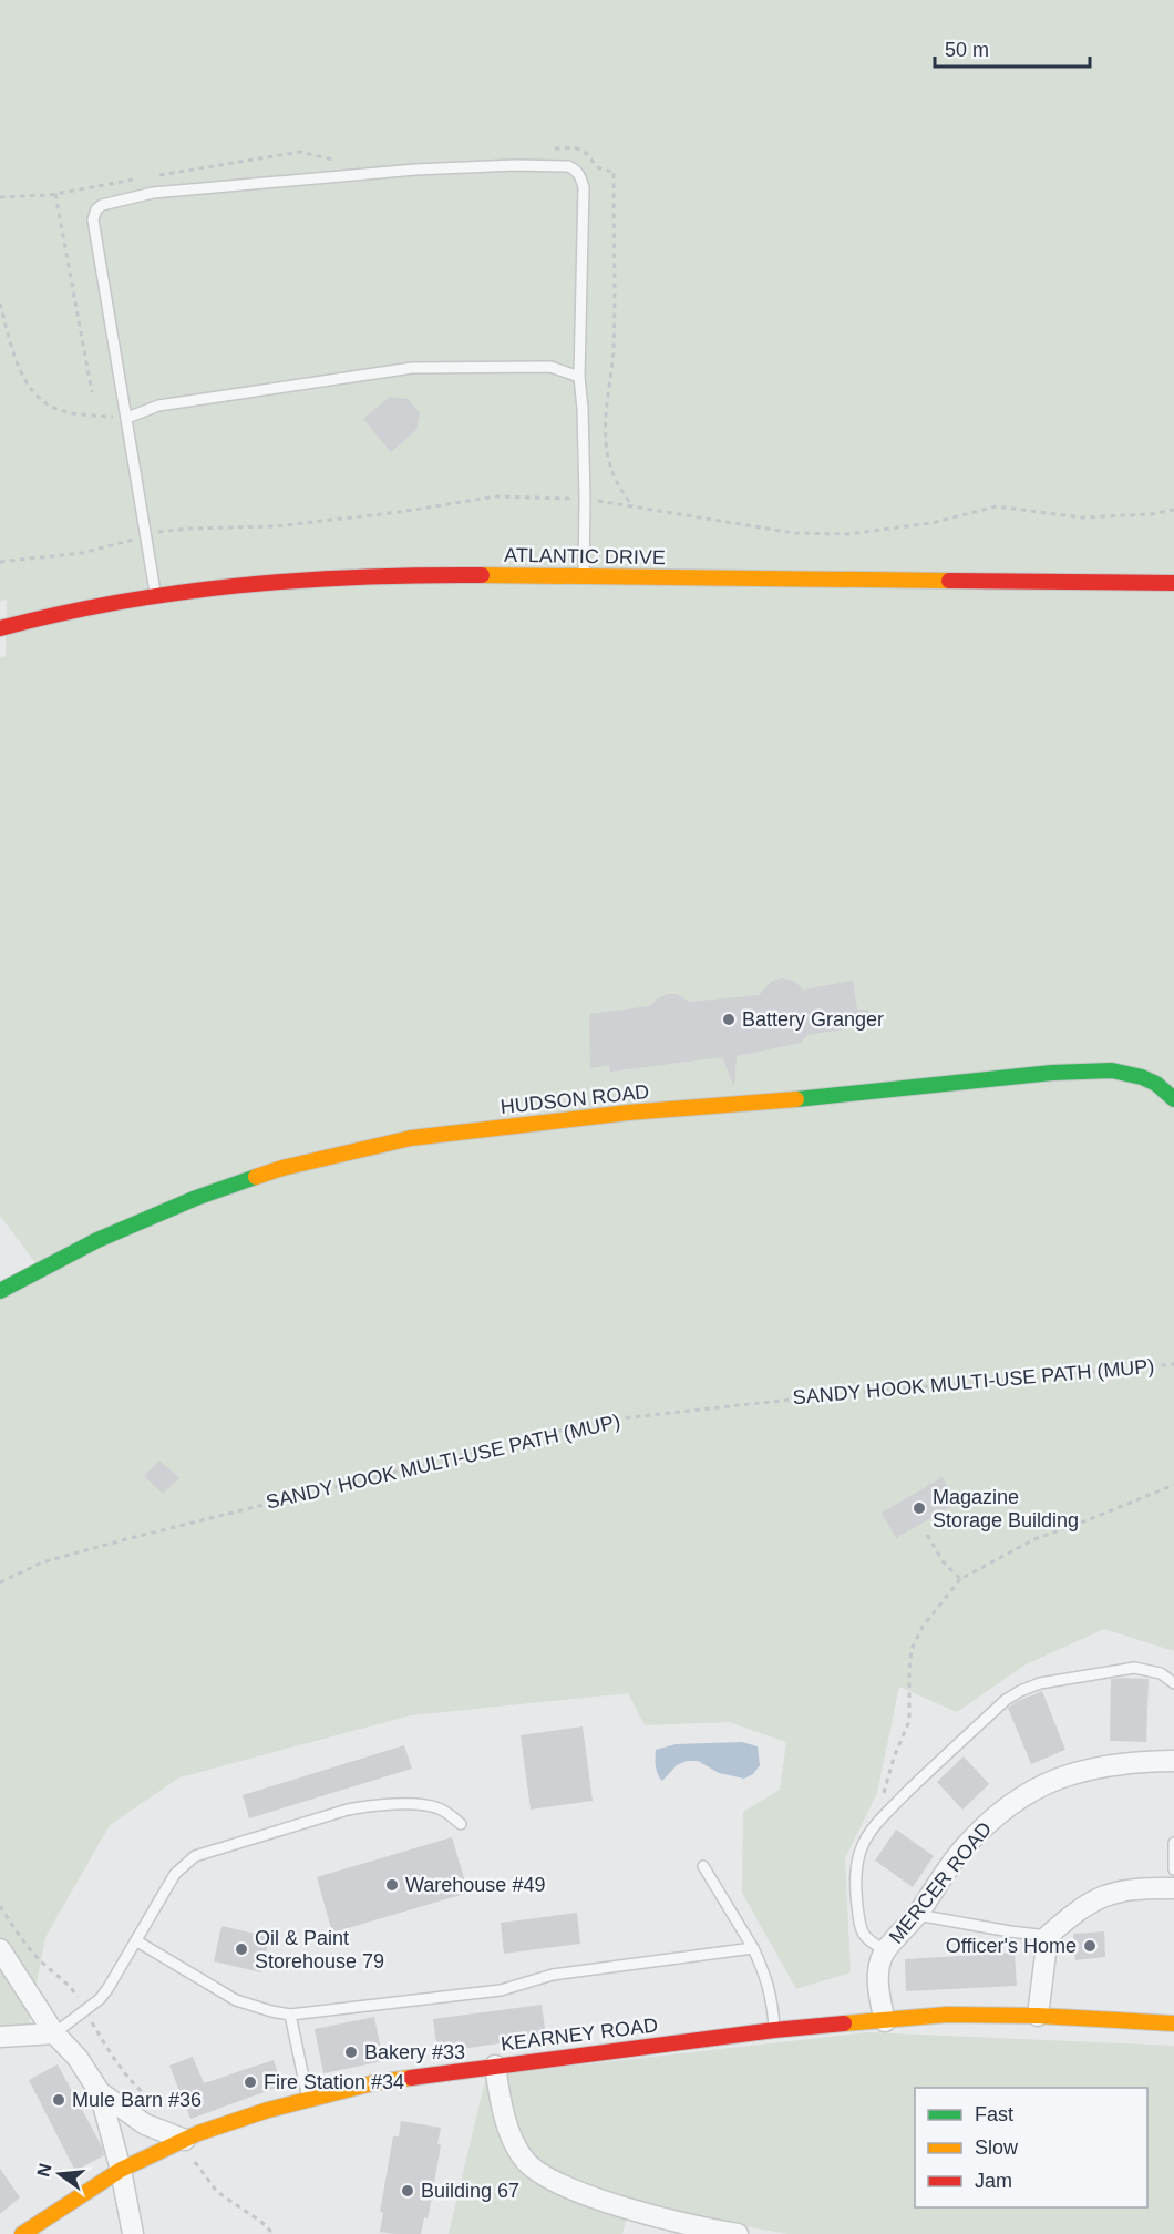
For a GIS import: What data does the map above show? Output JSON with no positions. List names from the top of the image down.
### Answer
{
  "streets": {
    "street": [
      "ATLANTIC DRIVE",
      "HUDSON ROAD",
      "MERCER ROAD",
      "KEARNEY ROAD"
    ],
    "path": ["SANDY HOOK MULTI-USE PATH (MUP)"]
  },
  "crossings": [
    ["MERCER ROAD", "KEARNEY ROAD"]
  ],
  "places": [
    "Battery Granger",
    "Magazine Storage Building",
    "Warehouse #49",
    "Officer's Home",
    "Oil & Paint Storehouse 79",
    "Bakery #33",
    "Fire Station #34",
    "Mule Barn #36",
    "Building 67"
  ],
  "legend": ["Fast", "Slow", "Jam"],
  "scale_bar": "50 m",
  "north": "left"
}
